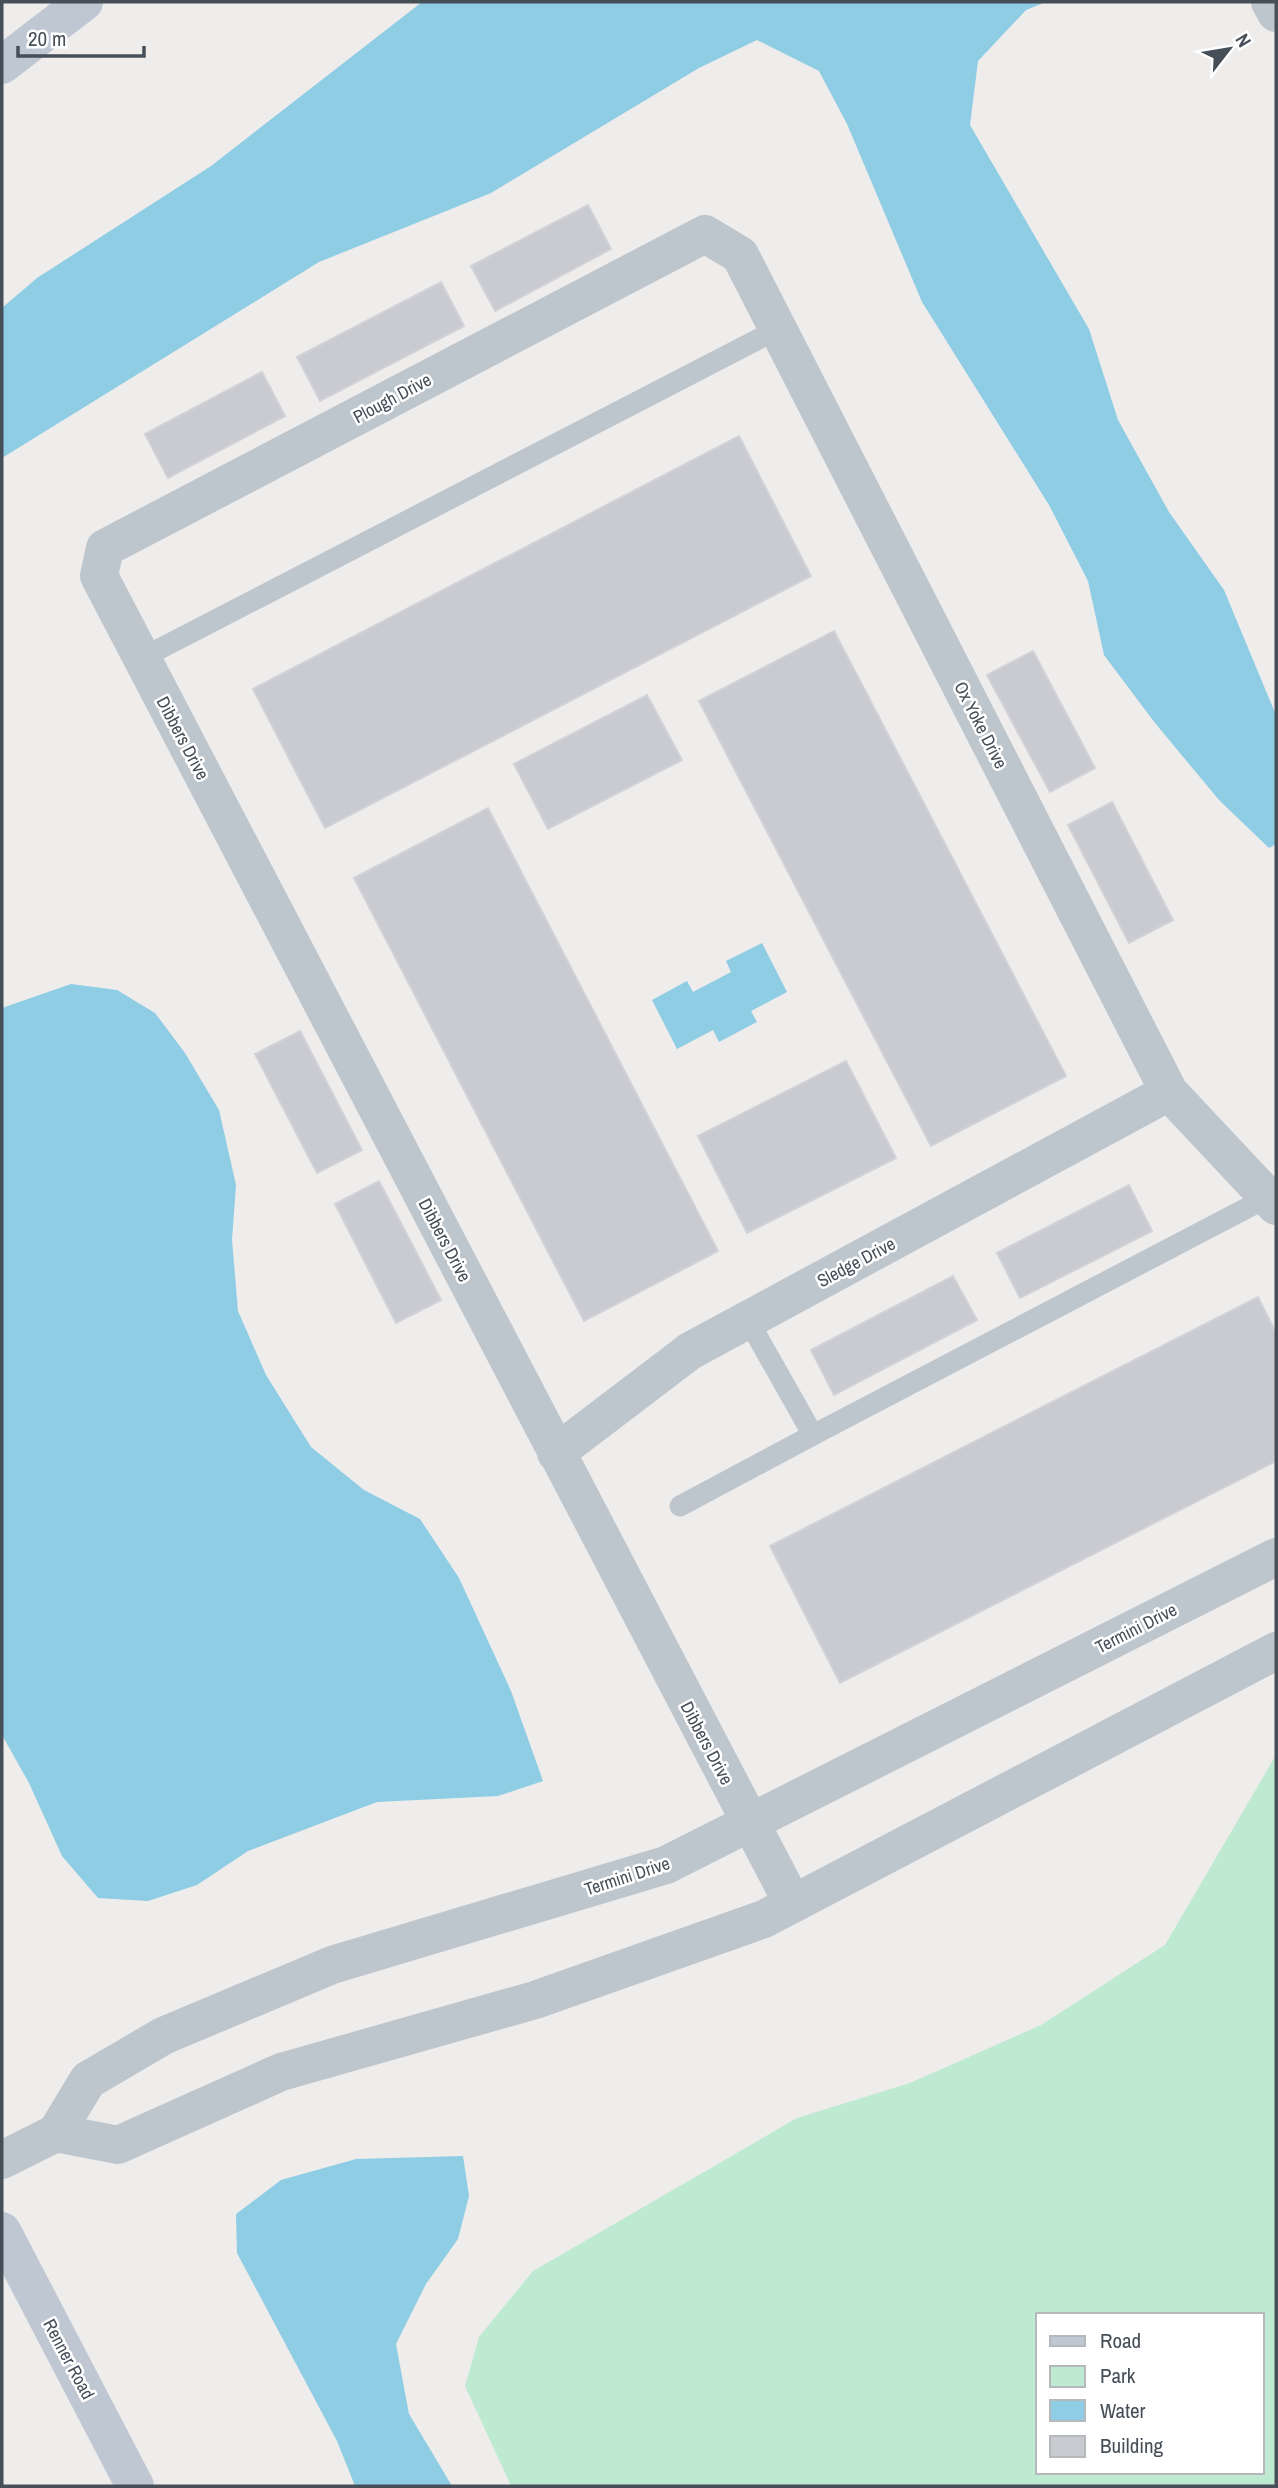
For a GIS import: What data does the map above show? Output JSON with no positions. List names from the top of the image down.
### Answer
{
  "streets": {
    "main road": ["Renner Road"],
    "street": [
      "Plough Drive",
      "Ox Yoke Drive",
      "Dibbers Drive",
      "Sledge Drive",
      "Termini Drive"
    ]
  },
  "crossings": [
    ["Plough Drive", "Ox Yoke Drive"],
    ["Plough Drive", "Dibbers Drive"],
    ["Ox Yoke Drive", "Sledge Drive"],
    ["Dibbers Drive", "Sledge Drive"],
    ["Dibbers Drive", "Termini Drive"]
  ],
  "legend": [
    "Road",
    "Park",
    "Water",
    "Building"
  ],
  "scale_bar": "20 m",
  "north": "top right"
}
